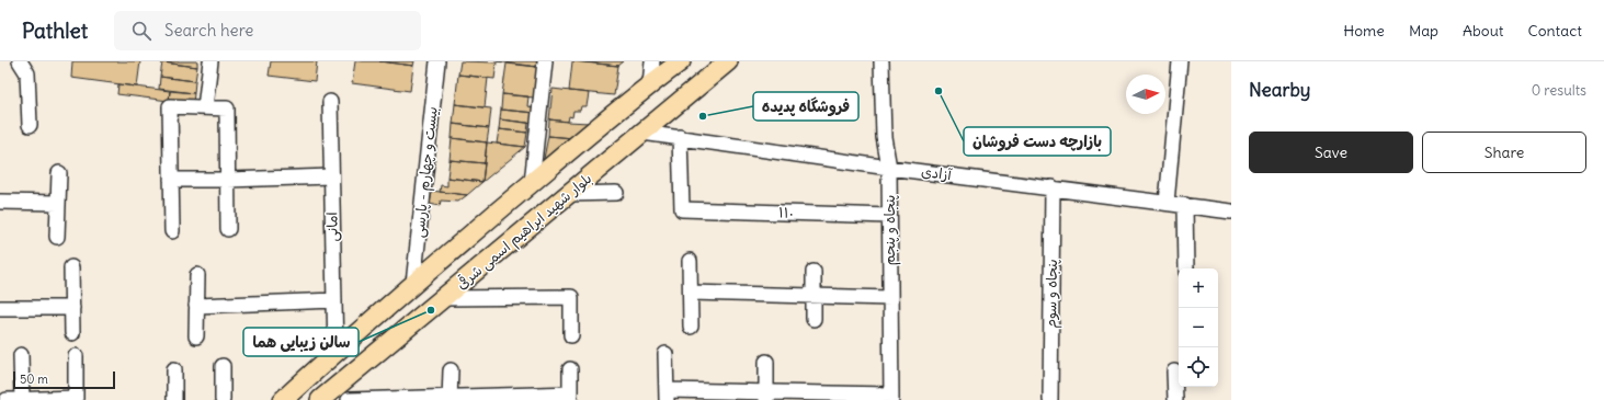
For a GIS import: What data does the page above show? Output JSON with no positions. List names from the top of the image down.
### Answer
{
  "streets": {
    "main road": ["بلوار شهید ابراهیم اسمی شرقی"],
    "street": [
      "بیست و چهارم - پارسی",
      "آزادی",
      "۱۱۰",
      "امانی",
      "پنجاه و پنجم",
      "پنجاه و سوم"
    ]
  },
  "crossings": [
    ["آزادی", "۱۱۰"],
    ["آزادی", "پنجاه و پنجم"],
    ["آزادی", "بلوار شهید ابراهیم اسمی شرقی"],
    ["آزادی", "پنجاه و سوم"],
    ["۱۱۰", "پنجاه و پنجم"]
  ],
  "places": ["بازارچه دست فروشان", "فروشگاه پدیده", "سالن زیبایی هما"],
  "scale_bar": "50 m",
  "north": "right",
  "page": {
    "header": "Pathlet",
    "search": "Search here",
    "nav": [
      "Home",
      "Map",
      "About",
      "Contact"
    ],
    "heading": ["Nearby", "0 results"],
    "buttons": ["Save", "Share"],
    "map_buttons": ["+", "−"],
    "scale": "50 m"
  }
}
